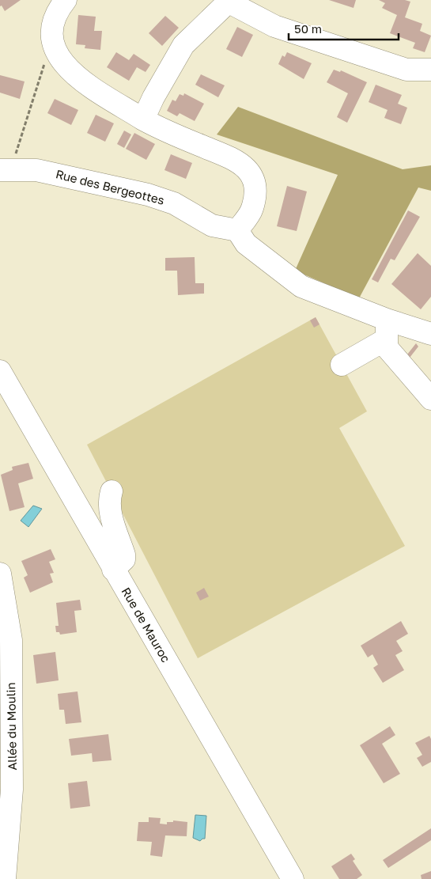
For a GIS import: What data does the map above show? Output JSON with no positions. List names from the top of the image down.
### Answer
{
  "streets": {
    "street": ["Rue des Bergeottes", "Rue de Mauroc", "Allée du Moulin"]
  },
  "scale_bar": "50 m"
}
